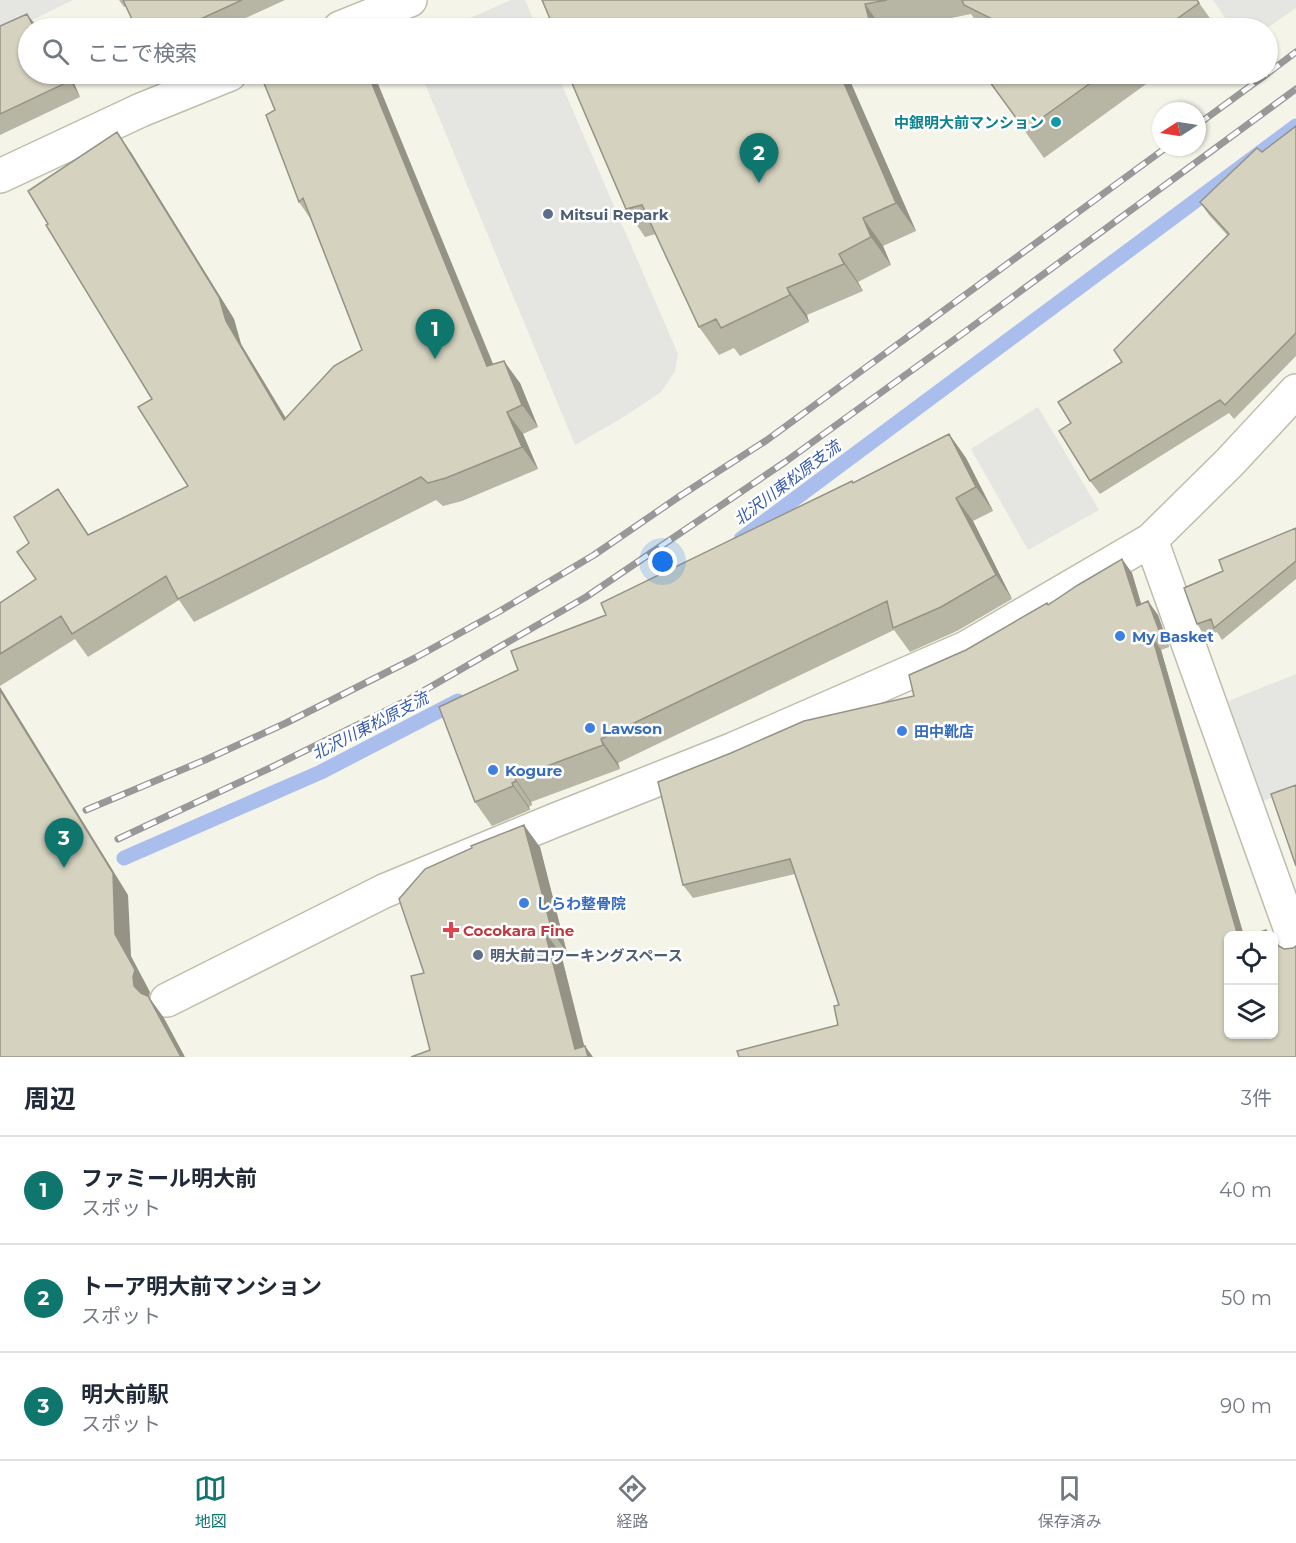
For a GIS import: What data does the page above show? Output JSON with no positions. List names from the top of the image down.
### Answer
{
  "water": ["北沢川東松原支流"],
  "places": {
    "other": [
      "中銀明大前マンション",
      "Mitsui Repark",
      "My Basket",
      "Lawson",
      "田中靴店",
      "Kogure",
      "しらわ整骨院",
      "明大前コワーキングスペース"
    ],
    "health": ["Cocokara Fine"]
  },
  "north": "left",
  "page": {
    "search": "ここで検索",
    "pins": ["2", "1", "3"],
    "heading": ["周辺", "3件"],
    "list": [
      {
        "mark": "1",
        "name": "ファミール明大前",
        "note": "スポット",
        "value": "40 m"
      },
      {
        "mark": "2",
        "name": "トーア明大前マンション",
        "note": "スポット",
        "value": "50 m"
      },
      {
        "mark": "3",
        "name": "明大前駅",
        "note": "スポット",
        "value": "90 m"
      }
    ],
    "nav": ["地図", "経路", "保存済み"]
  }
}
